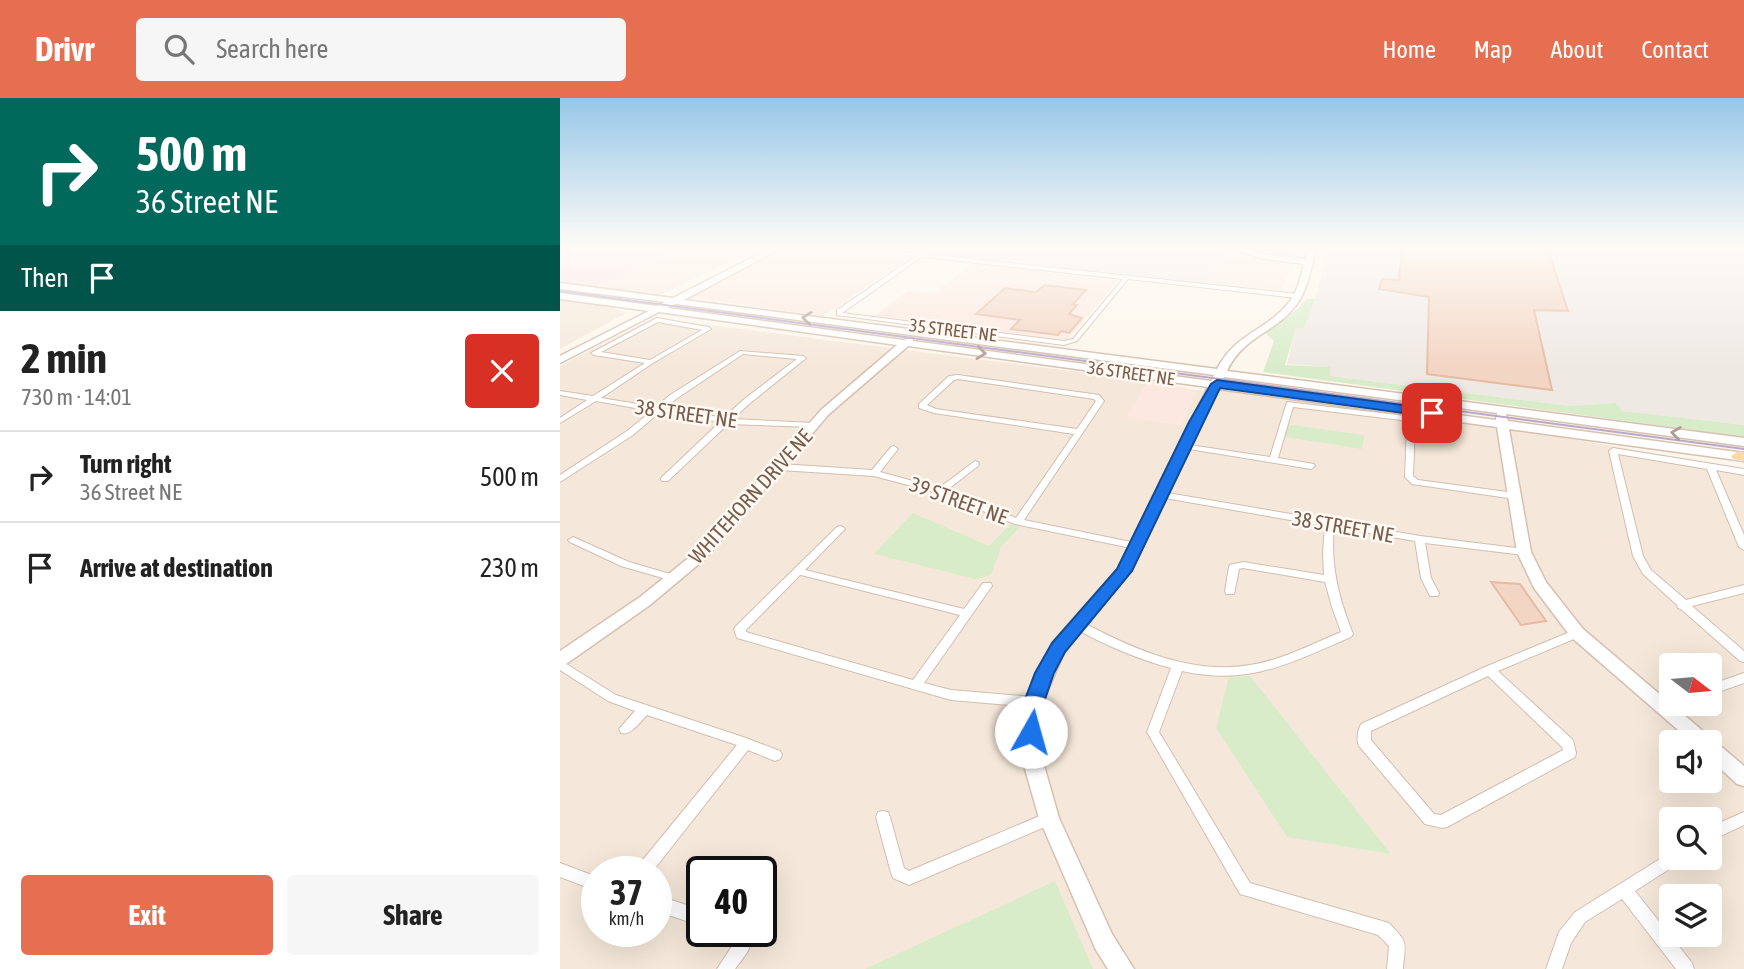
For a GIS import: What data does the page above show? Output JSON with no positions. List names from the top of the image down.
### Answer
{
  "streets": {
    "main road": ["36 STREET NE", "WHITEHORN DRIVE NE"],
    "street": ["35 STREET NE", "38 STREET NE", "39 STREET NE"]
  },
  "crossings": [
    ["36 STREET NE", "WHITEHORN DRIVE NE"],
    ["38 STREET NE", "WHITEHORN DRIVE NE"],
    ["WHITEHORN DRIVE NE", "39 STREET NE"]
  ],
  "north": "right",
  "page": {
    "header": "Drivr",
    "search": "Search here",
    "nav": [
      "Home",
      "Map",
      "About",
      "Contact"
    ],
    "turn": ["500 m", "36 Street NE"],
    "then": "Then",
    "heading": ["2 min", "730 m · 14:01"],
    "list": [
      {
        "name": "Turn right",
        "note": "36 Street NE",
        "value": "500 m"
      },
      {
        "name": "Arrive at destination",
        "value": "230 m"
      }
    ],
    "speed": "37 km/h",
    "limit": "40",
    "buttons": ["Exit", "Share"]
  }
}
